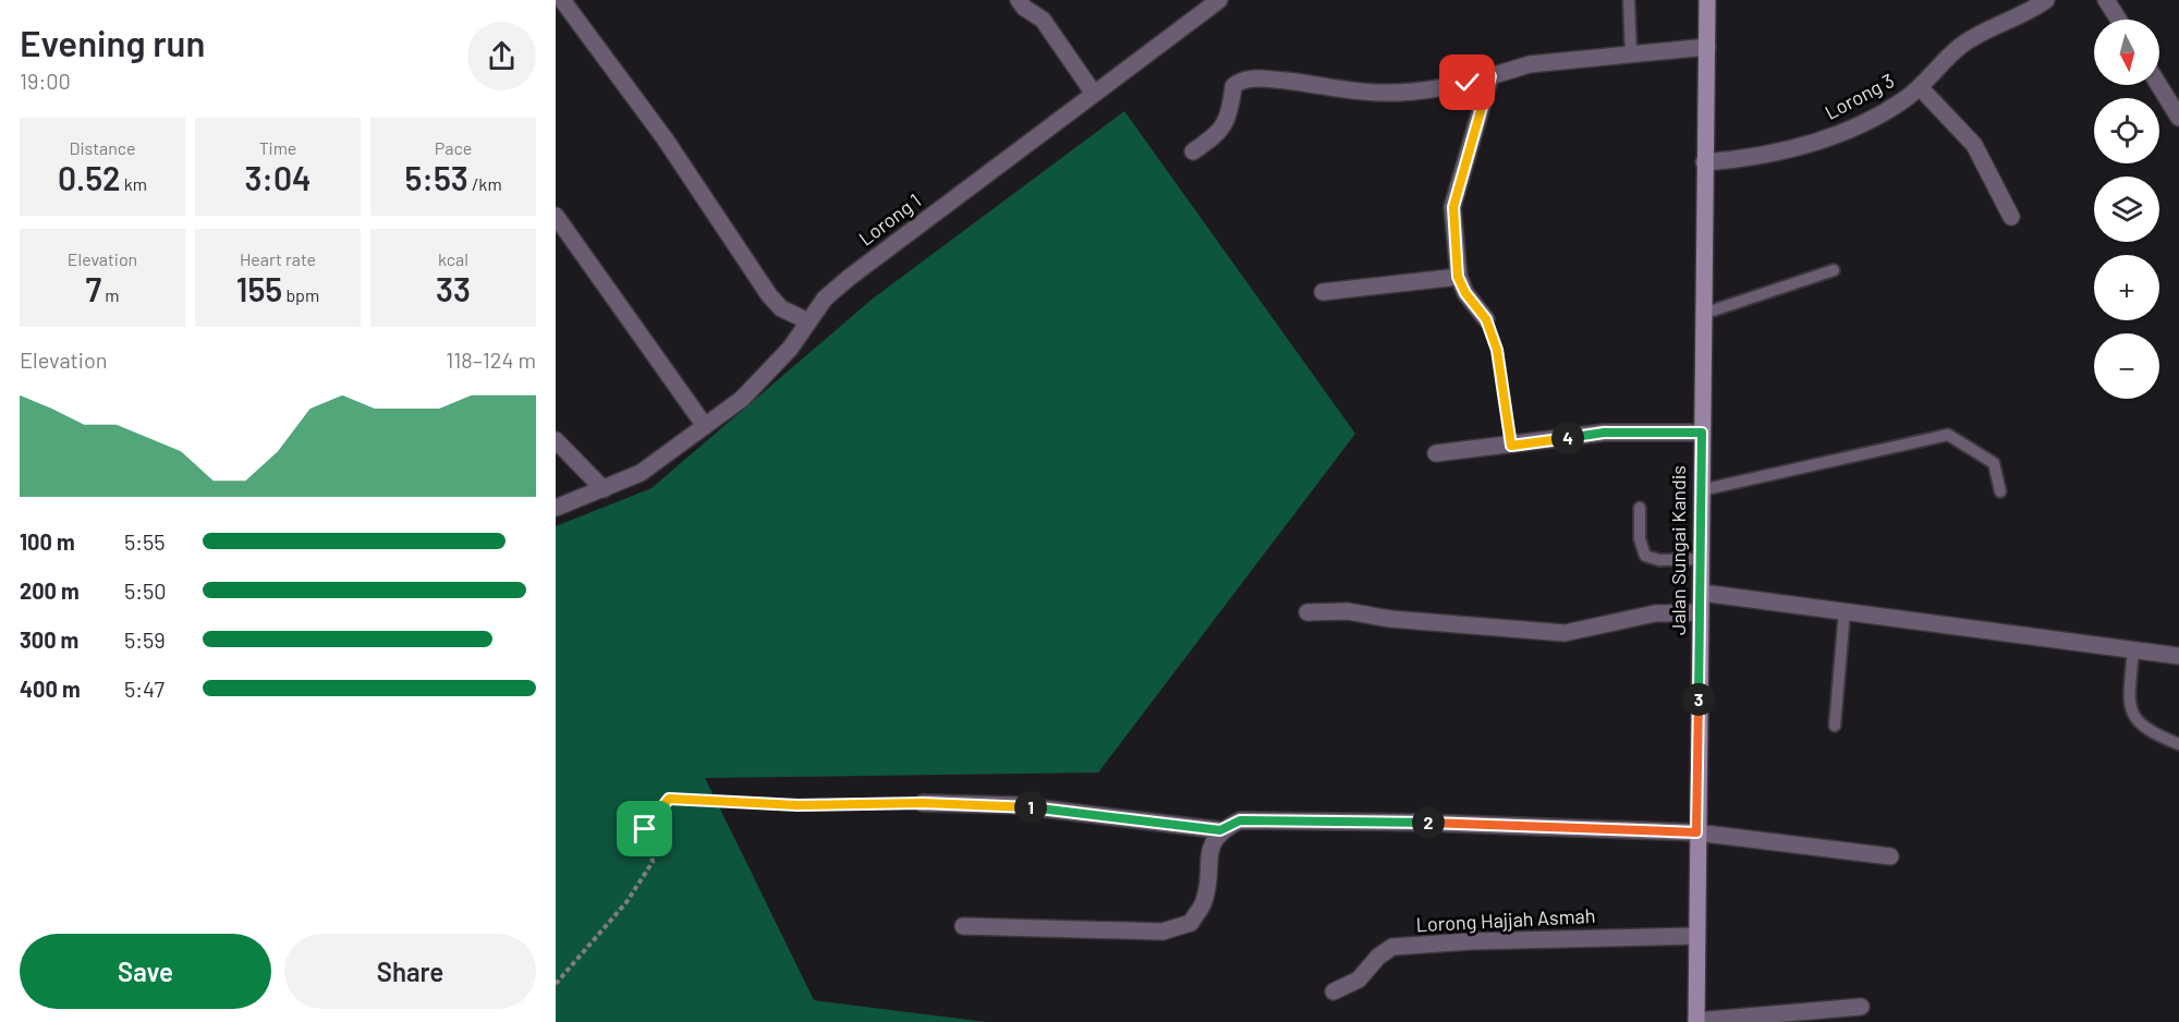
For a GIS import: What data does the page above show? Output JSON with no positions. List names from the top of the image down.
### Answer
{
  "streets": {
    "street": [
      "Lorong 3",
      "Lorong 1",
      "Jalan Sungai Kandis",
      "Lorong Hajjah Asmah"
    ]
  },
  "crossings": [
    ["Lorong 3", "Jalan Sungai Kandis"],
    ["Jalan Sungai Kandis", "Lorong Hajjah Asmah"]
  ],
  "north": "bottom",
  "page": {
    "heading": ["Evening run", "19:00"],
    "map_buttons": ["+", "−"],
    "stats": [
      ["Distance", "0.52 km"],
      ["Time", "3:04"],
      ["Pace", "5:53 /km"],
      ["Elevation", "7 m"],
      ["Heart rate", "155 bpm"],
      ["kcal", "33"]
    ],
    "chart": ["Elevation", "118–124 m"],
    "pins": [
      "4",
      "3",
      "1",
      "2"
    ],
    "list": [
      {
        "name": "100 m",
        "note": "5:55"
      },
      {
        "name": "200 m",
        "note": "5:50"
      },
      {
        "name": "300 m",
        "note": "5:59"
      },
      {
        "name": "400 m",
        "note": "5:47"
      }
    ],
    "buttons": ["Save", "Share"]
  }
}
